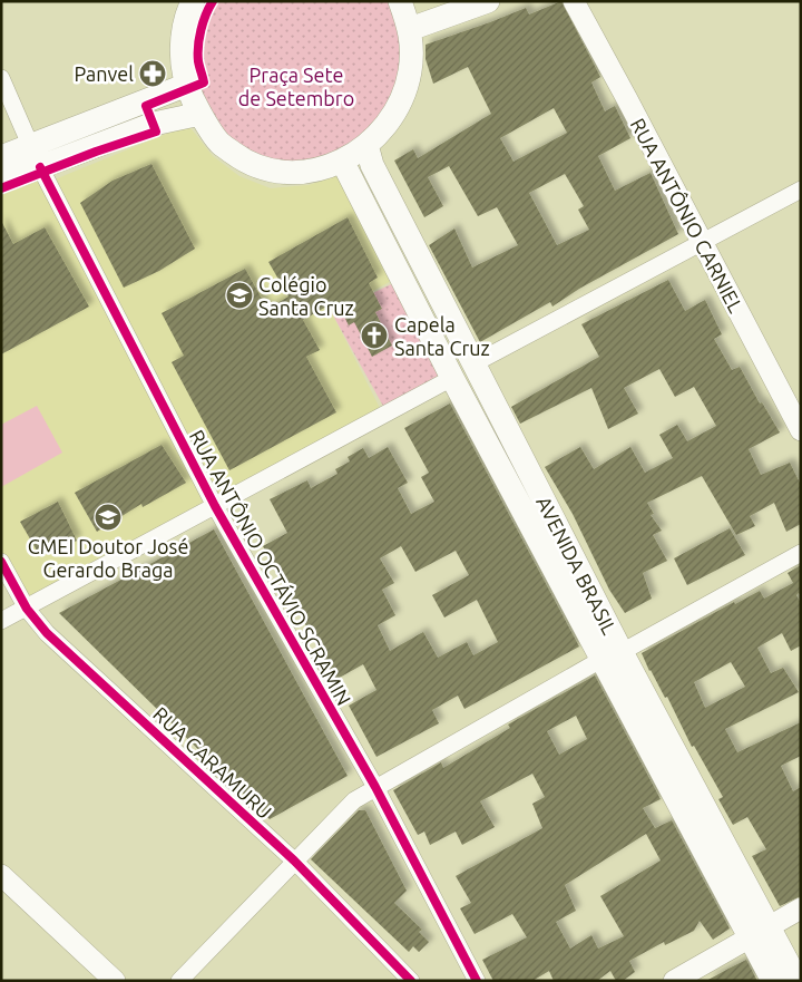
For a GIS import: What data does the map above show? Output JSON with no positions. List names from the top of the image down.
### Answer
{
  "streets": {
    "main road": ["AVENIDA BRASIL"],
    "street": ["RUA ANTÔNIO CARNIEL", "RUA ANTÔNIO OCTÁVIO SCRAMIN", "RUA CARAMURU"]
  },
  "parks": ["Praça Sete de Setembro"],
  "places": {
    "pharmacy": ["Panvel"],
    "school or university": ["Colégio Santa Cruz", "CMEI Doutor José Gerardo Braga"],
    "church": ["Capela Santa Cruz"]
  }
}
